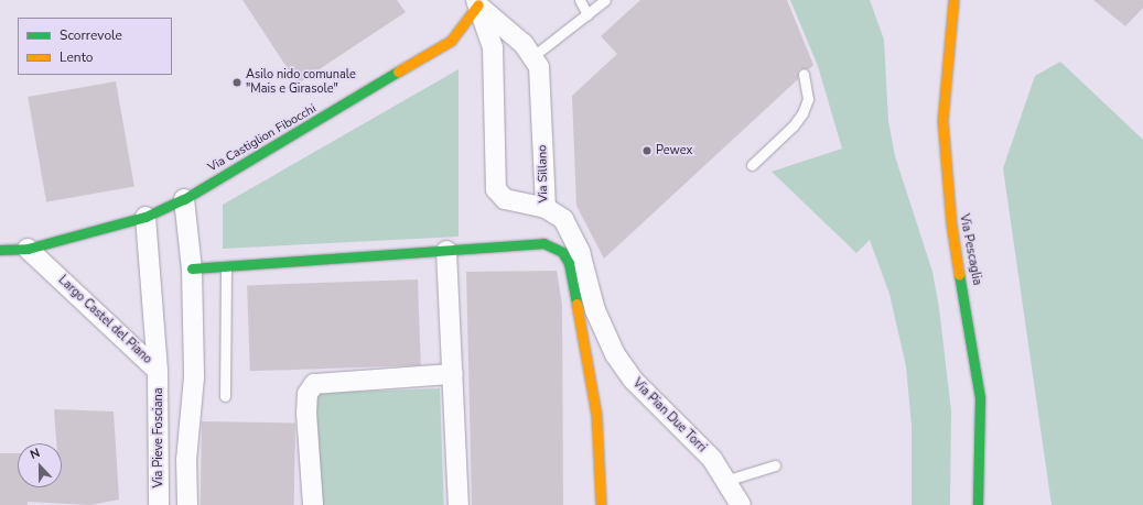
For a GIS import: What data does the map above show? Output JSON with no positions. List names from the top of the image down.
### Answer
{
  "streets": {
    "street": [
      "Via Castiglion Fibocchi",
      "Via Sillano",
      "Via Pescaglia",
      "Largo Castel del Piano",
      "Via Pian Due Torri",
      "Via Pieve Fosciana"
    ]
  },
  "crossings": [
    ["Via Castiglion Fibocchi", "Via Sillano"],
    ["Via Sillano", "Via Pian Due Torri"],
    ["Largo Castel del Piano", "Via Pieve Fosciana"]
  ],
  "places": ["Asilo nido comunale \"Mais e Girasole\"", "Pewex"],
  "legend": ["Scorrevole", "Lento"],
  "north": "top"
}
